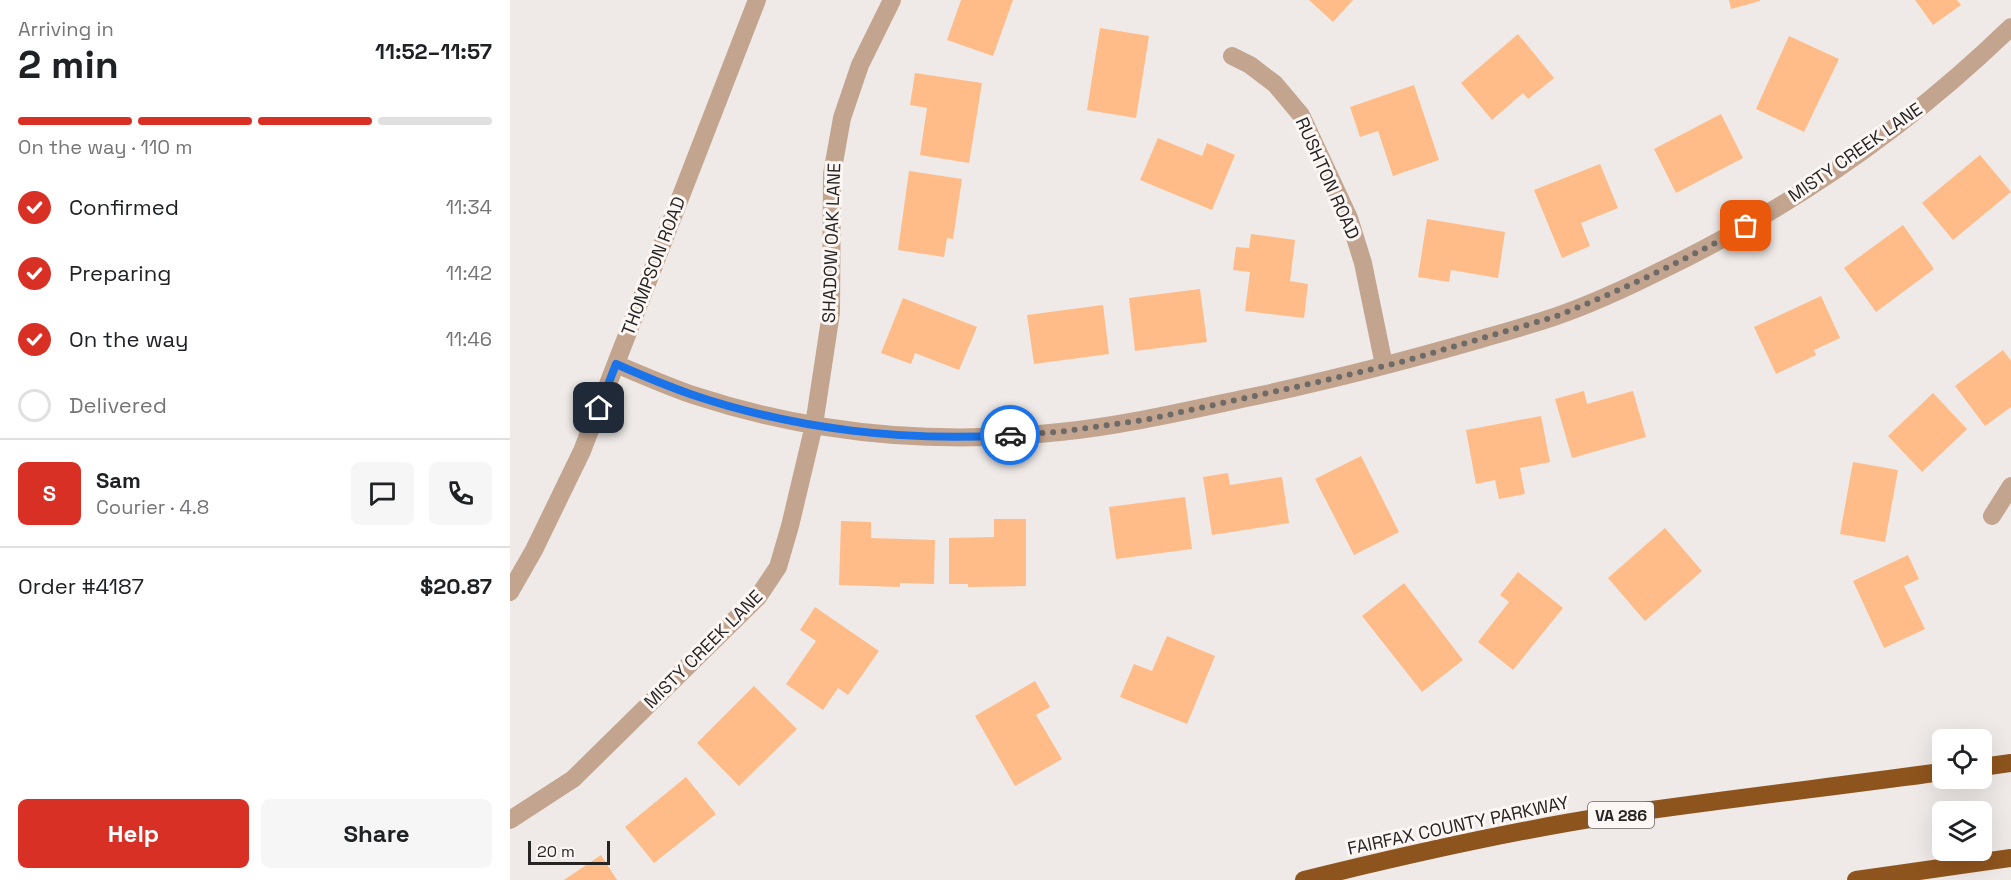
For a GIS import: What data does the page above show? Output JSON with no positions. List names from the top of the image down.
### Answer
{
  "streets": {
    "highway": ["VA 286", "FAIRFAX COUNTY PARKWAY"],
    "street": [
      "MISTY CREEK LANE",
      "RUSHTON ROAD",
      "SHADOW OAK LANE",
      "THOMPSON ROAD"
    ]
  },
  "crossings": [
    ["MISTY CREEK LANE", "RUSHTON ROAD"],
    ["MISTY CREEK LANE", "SHADOW OAK LANE"],
    ["MISTY CREEK LANE", "THOMPSON ROAD"]
  ],
  "scale_bar": "20 m",
  "page": {
    "heading": ["2 min", "Arriving in", "11:52–11:57"],
    "panel": [
      "Sam",
      "Courier · 4.8",
      "Order #4187",
      "$20.87"
    ],
    "bar": "On the way · 110 m",
    "list": [
      ["Confirmed", "11:34"],
      ["Preparing", "11:42"],
      ["On the way", "11:46"],
      "Delivered"
    ],
    "round": "S",
    "buttons": ["Help", "Share"],
    "scale": "20 m"
  }
}
